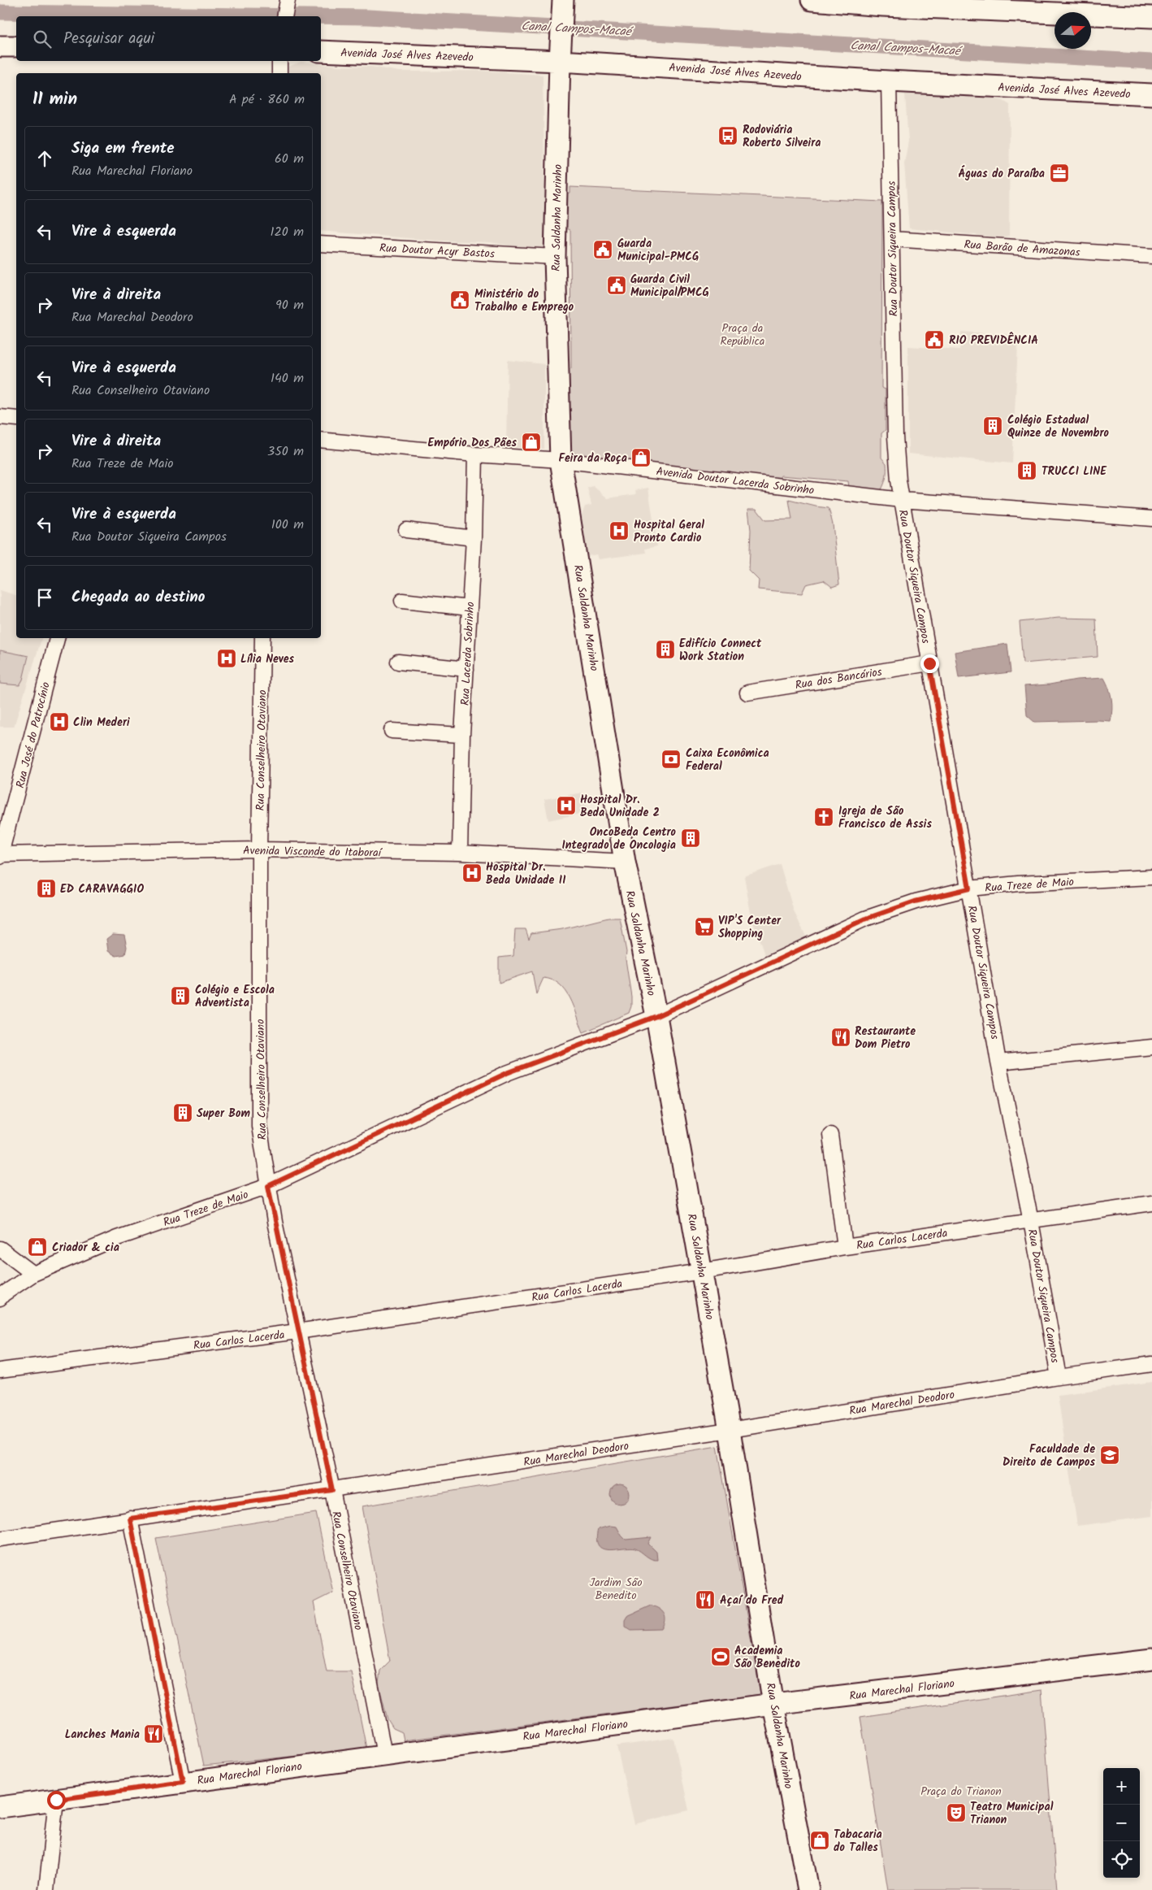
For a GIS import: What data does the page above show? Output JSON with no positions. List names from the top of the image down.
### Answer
{
  "streets": {
    "main road": ["Avenida José Alves Azevedo", "Rua Saldanha Marinho", "Rua Marechal Floriano"],
    "street": [
      "Rua Barão de Amazonas",
      "Rua Doutor Siqueira Campos",
      "Rua Doutor Acyr Bastos",
      "Avenida Doutor Lacerda Sobrinho",
      "Rua Lacerda Sobrinho",
      "Rua dos Bancários",
      "Rua José do Patrocínio",
      "Rua Conselheiro Otaviano",
      "Avenida Visconde do Itaboraí",
      "Rua Treze de Maio",
      "Rua Carlos Lacerda",
      "Rua Marechal Deodoro"
    ]
  },
  "crossings": [
    ["Avenida José Alves Azevedo", "Rua Saldanha Marinho"],
    ["Avenida José Alves Azevedo", "Rua Doutor Siqueira Campos"],
    ["Rua Saldanha Marinho", "Rua Doutor Acyr Bastos"],
    ["Rua Saldanha Marinho", "Avenida Doutor Lacerda Sobrinho"],
    ["Rua Saldanha Marinho", "Avenida Visconde do Itaboraí"],
    ["Rua Saldanha Marinho", "Rua Treze de Maio"],
    ["Rua Saldanha Marinho", "Rua Carlos Lacerda"],
    ["Rua Saldanha Marinho", "Rua Marechal Deodoro"],
    ["Rua Saldanha Marinho", "Rua Marechal Floriano"],
    ["Rua Barão de Amazonas", "Rua Doutor Siqueira Campos"],
    ["Rua Doutor Siqueira Campos", "Avenida Doutor Lacerda Sobrinho"],
    ["Rua Doutor Siqueira Campos", "Rua dos Bancários"],
    ["Rua Doutor Siqueira Campos", "Rua Treze de Maio"],
    ["Rua Doutor Siqueira Campos", "Rua Carlos Lacerda"],
    ["Rua Doutor Siqueira Campos", "Rua Marechal Deodoro"],
    ["Avenida Doutor Lacerda Sobrinho", "Rua Lacerda Sobrinho"],
    ["Rua Lacerda Sobrinho", "Avenida Visconde do Itaboraí"],
    ["Rua José do Patrocínio", "Avenida Visconde do Itaboraí"],
    ["Rua Conselheiro Otaviano", "Avenida Visconde do Itaboraí"],
    ["Rua Conselheiro Otaviano", "Rua Treze de Maio"],
    ["Rua Conselheiro Otaviano", "Rua Carlos Lacerda"],
    ["Rua Conselheiro Otaviano", "Rua Marechal Deodoro"],
    ["Rua Conselheiro Otaviano", "Rua Marechal Floriano"]
  ],
  "water": ["Canal Campos-Macaé"],
  "parks": ["Praça da República", "Jardim São Benedito", "Praça do Trianon"],
  "places": {
    "bus stop": ["Rodoviária Roberto Silveira"],
    "office": ["Águas do Paraíba"],
    "public building": [
      "Guarda Municipal-PMCG",
      "Guarda Civil Municipal/PMCG",
      "Ministério do Trabalho e Emprego",
      "RIO PREVIDÊNCIA"
    ],
    "building": [
      "Colégio Estadual Quinze de Novembro",
      "TRUCCI LINE",
      "Edifício Connect Work Station",
      "OncoBeda Centro Integrado de Oncologia",
      "ED CARAVAGGIO",
      "Colégio e Escola Adventista",
      "Super Bom"
    ],
    "shop": [
      "Empório Dos Pães",
      "Feira da Roça",
      "Criador & cia",
      "Tabacaria do Talles"
    ],
    "hospital": [
      "Hospital Geral Pronto Cardio",
      "Lília Neves",
      "Clin Mederi",
      "Hospital Dr. Beda Unidade 2",
      "Hospital Dr. Beda Unidade II"
    ],
    "bank": ["Caixa Econômica Federal"],
    "church": ["Igreja de São Francisco de Assis"],
    "supermarket": ["VIP'S Center Shopping"],
    "restaurant": ["Restaurante Dom Pietro", "Açaí do Fred", "Lanches Mania"],
    "school or university": ["Faculdade de Direito de Campos"],
    "sports": ["Academia São Benedito"],
    "theatre": ["Teatro Municipal Trianon"]
  },
  "north": "right",
  "page": {
    "search": "Pesquisar aqui",
    "heading": ["11 min", "A pé · 860 m"],
    "list": [
      ["Siga em frente", "Rua Marechal Floriano", "60 m"],
      ["Vire à esquerda", "120 m"],
      ["Vire à direita", "Rua Marechal Deodoro", "90 m"],
      ["Vire à esquerda", "Rua Conselheiro Otaviano", "140 m"],
      ["Vire à direita", "Rua Treze de Maio", "350 m"],
      ["Vire à esquerda", "Rua Doutor Siqueira Campos", "100 m"],
      "Chegada ao destino"
    ],
    "map_buttons": ["+", "−"]
  }
}
